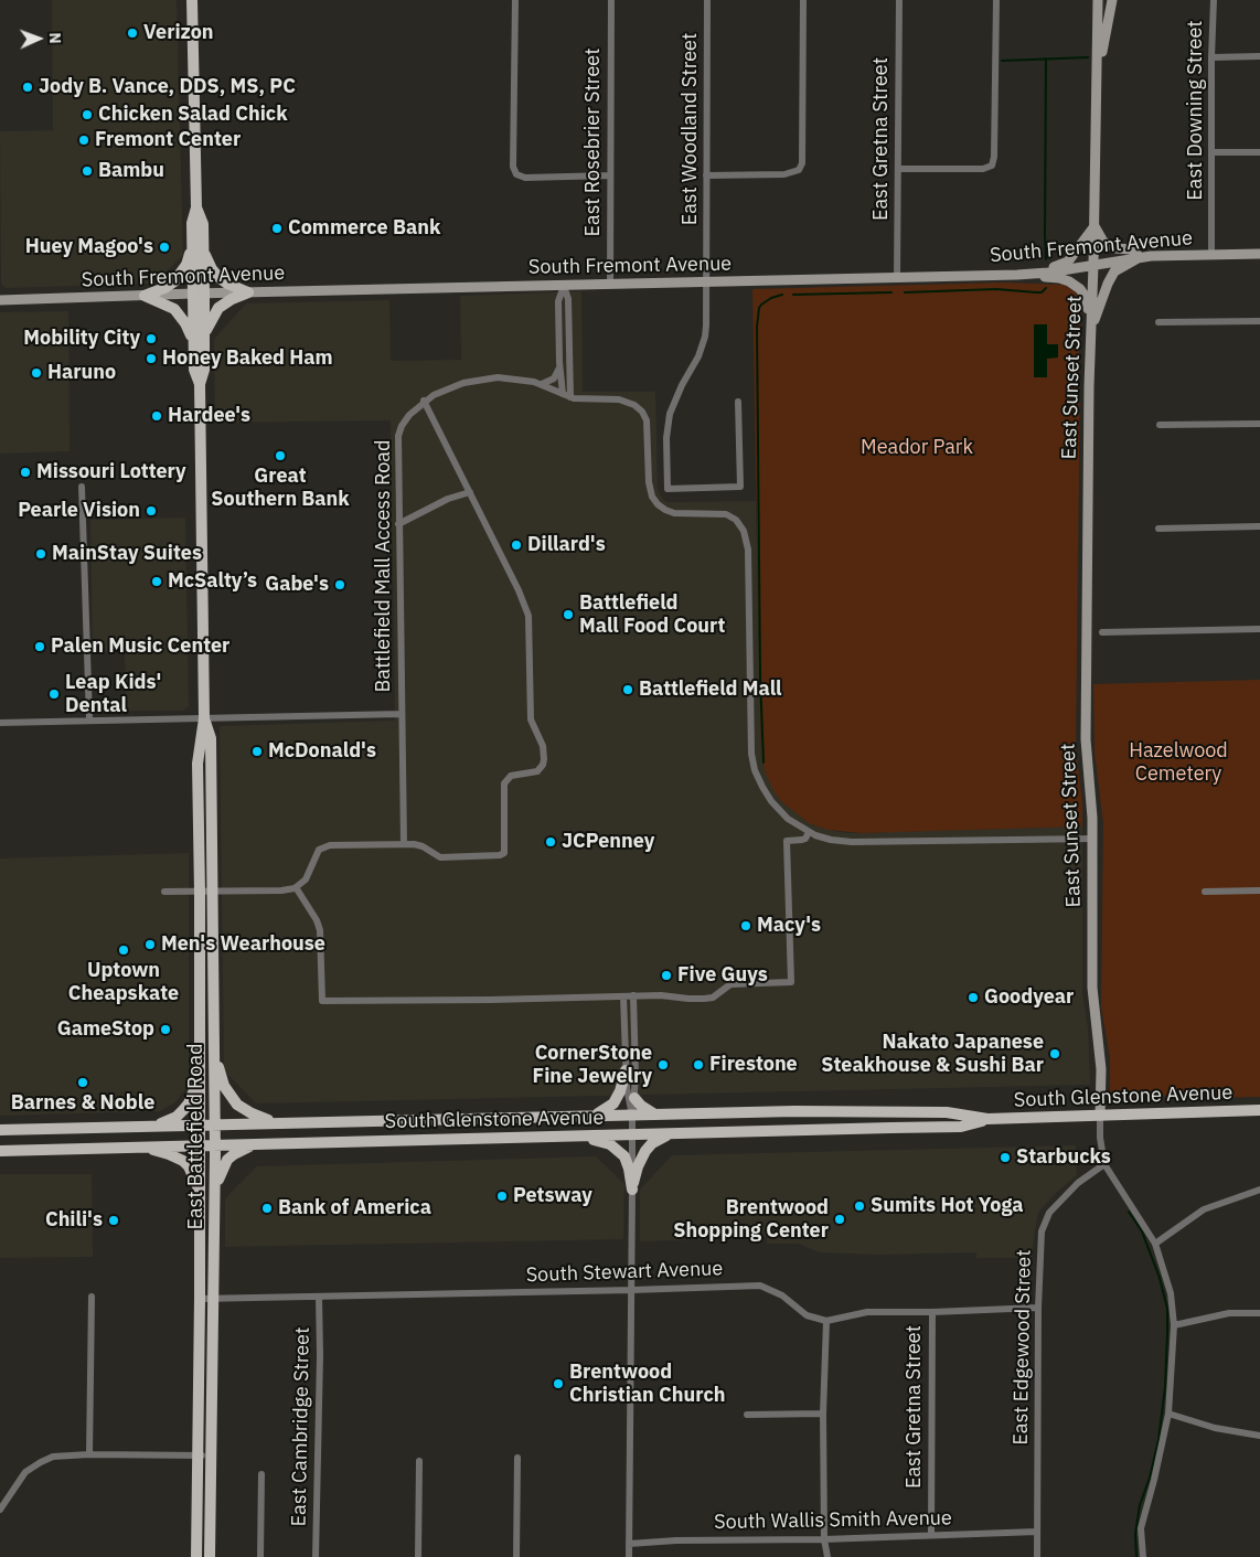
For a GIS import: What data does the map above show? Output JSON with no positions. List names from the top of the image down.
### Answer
{
  "streets": {
    "main road": [
      "South Fremont Avenue",
      "East Sunset Street",
      "South Glenstone Avenue",
      "East Battlefield Road"
    ],
    "street": [
      "East Downing Street",
      "East Woodland Street",
      "East Gretna Street",
      "East Rosebrier Street",
      "Battlefield Mall Access Road",
      "South Stewart Avenue",
      "East Edgewood Street",
      "East Cambridge Street",
      "South Wallis Smith Avenue"
    ]
  },
  "crossings": [
    ["East Downing Street", "South Fremont Avenue"],
    ["East Woodland Street", "South Fremont Avenue"],
    ["East Gretna Street", "South Fremont Avenue"],
    ["East Gretna Street", "South Wallis Smith Avenue"],
    ["East Rosebrier Street", "South Fremont Avenue"],
    ["South Fremont Avenue", "East Sunset Street"],
    ["South Fremont Avenue", "East Battlefield Road"],
    ["East Sunset Street", "Battlefield Mall Access Road"],
    ["East Sunset Street", "South Glenstone Avenue"],
    ["East Sunset Street", "East Edgewood Street"],
    ["South Glenstone Avenue", "East Battlefield Road"],
    ["East Battlefield Road", "South Stewart Avenue"],
    ["South Stewart Avenue", "East Cambridge Street"],
    ["East Edgewood Street", "South Wallis Smith Avenue"]
  ],
  "parks": ["Meador Park", "Hazelwood Cemetery"],
  "places": [
    "Verizon",
    "Jody B. Vance, DDS, MS, PC",
    "Chicken Salad Chick",
    "Fremont Center",
    "Bambu",
    "Commerce Bank",
    "Huey Magoo's",
    "Mobility City",
    "Honey Baked Ham",
    "Haruno",
    "Hardee's",
    "Great Southern Bank",
    "Missouri Lottery",
    "Pearle Vision",
    "Dillard's",
    "MainStay Suites",
    "McSalty’s",
    "Gabe's",
    "Battlefield Mall Food Court",
    "Palen Music Center",
    "Battlefield Mall",
    "Leap Kids' Dental",
    "McDonald's",
    "JCPenney",
    "Macy's",
    "Men's Wearhouse",
    "Uptown Cheapskate",
    "Five Guys",
    "Goodyear",
    "GameStop",
    "Nakato Japanese Steakhouse & Sushi Bar",
    "CornerStone Fine Jewelry",
    "Firestone",
    "Barnes & Noble",
    "Starbucks",
    "Petsway",
    "Sumits Hot Yoga",
    "Bank of America",
    "Brentwood Shopping Center",
    "Chili's",
    "Brentwood Christian Church"
  ],
  "north": "right"
}
